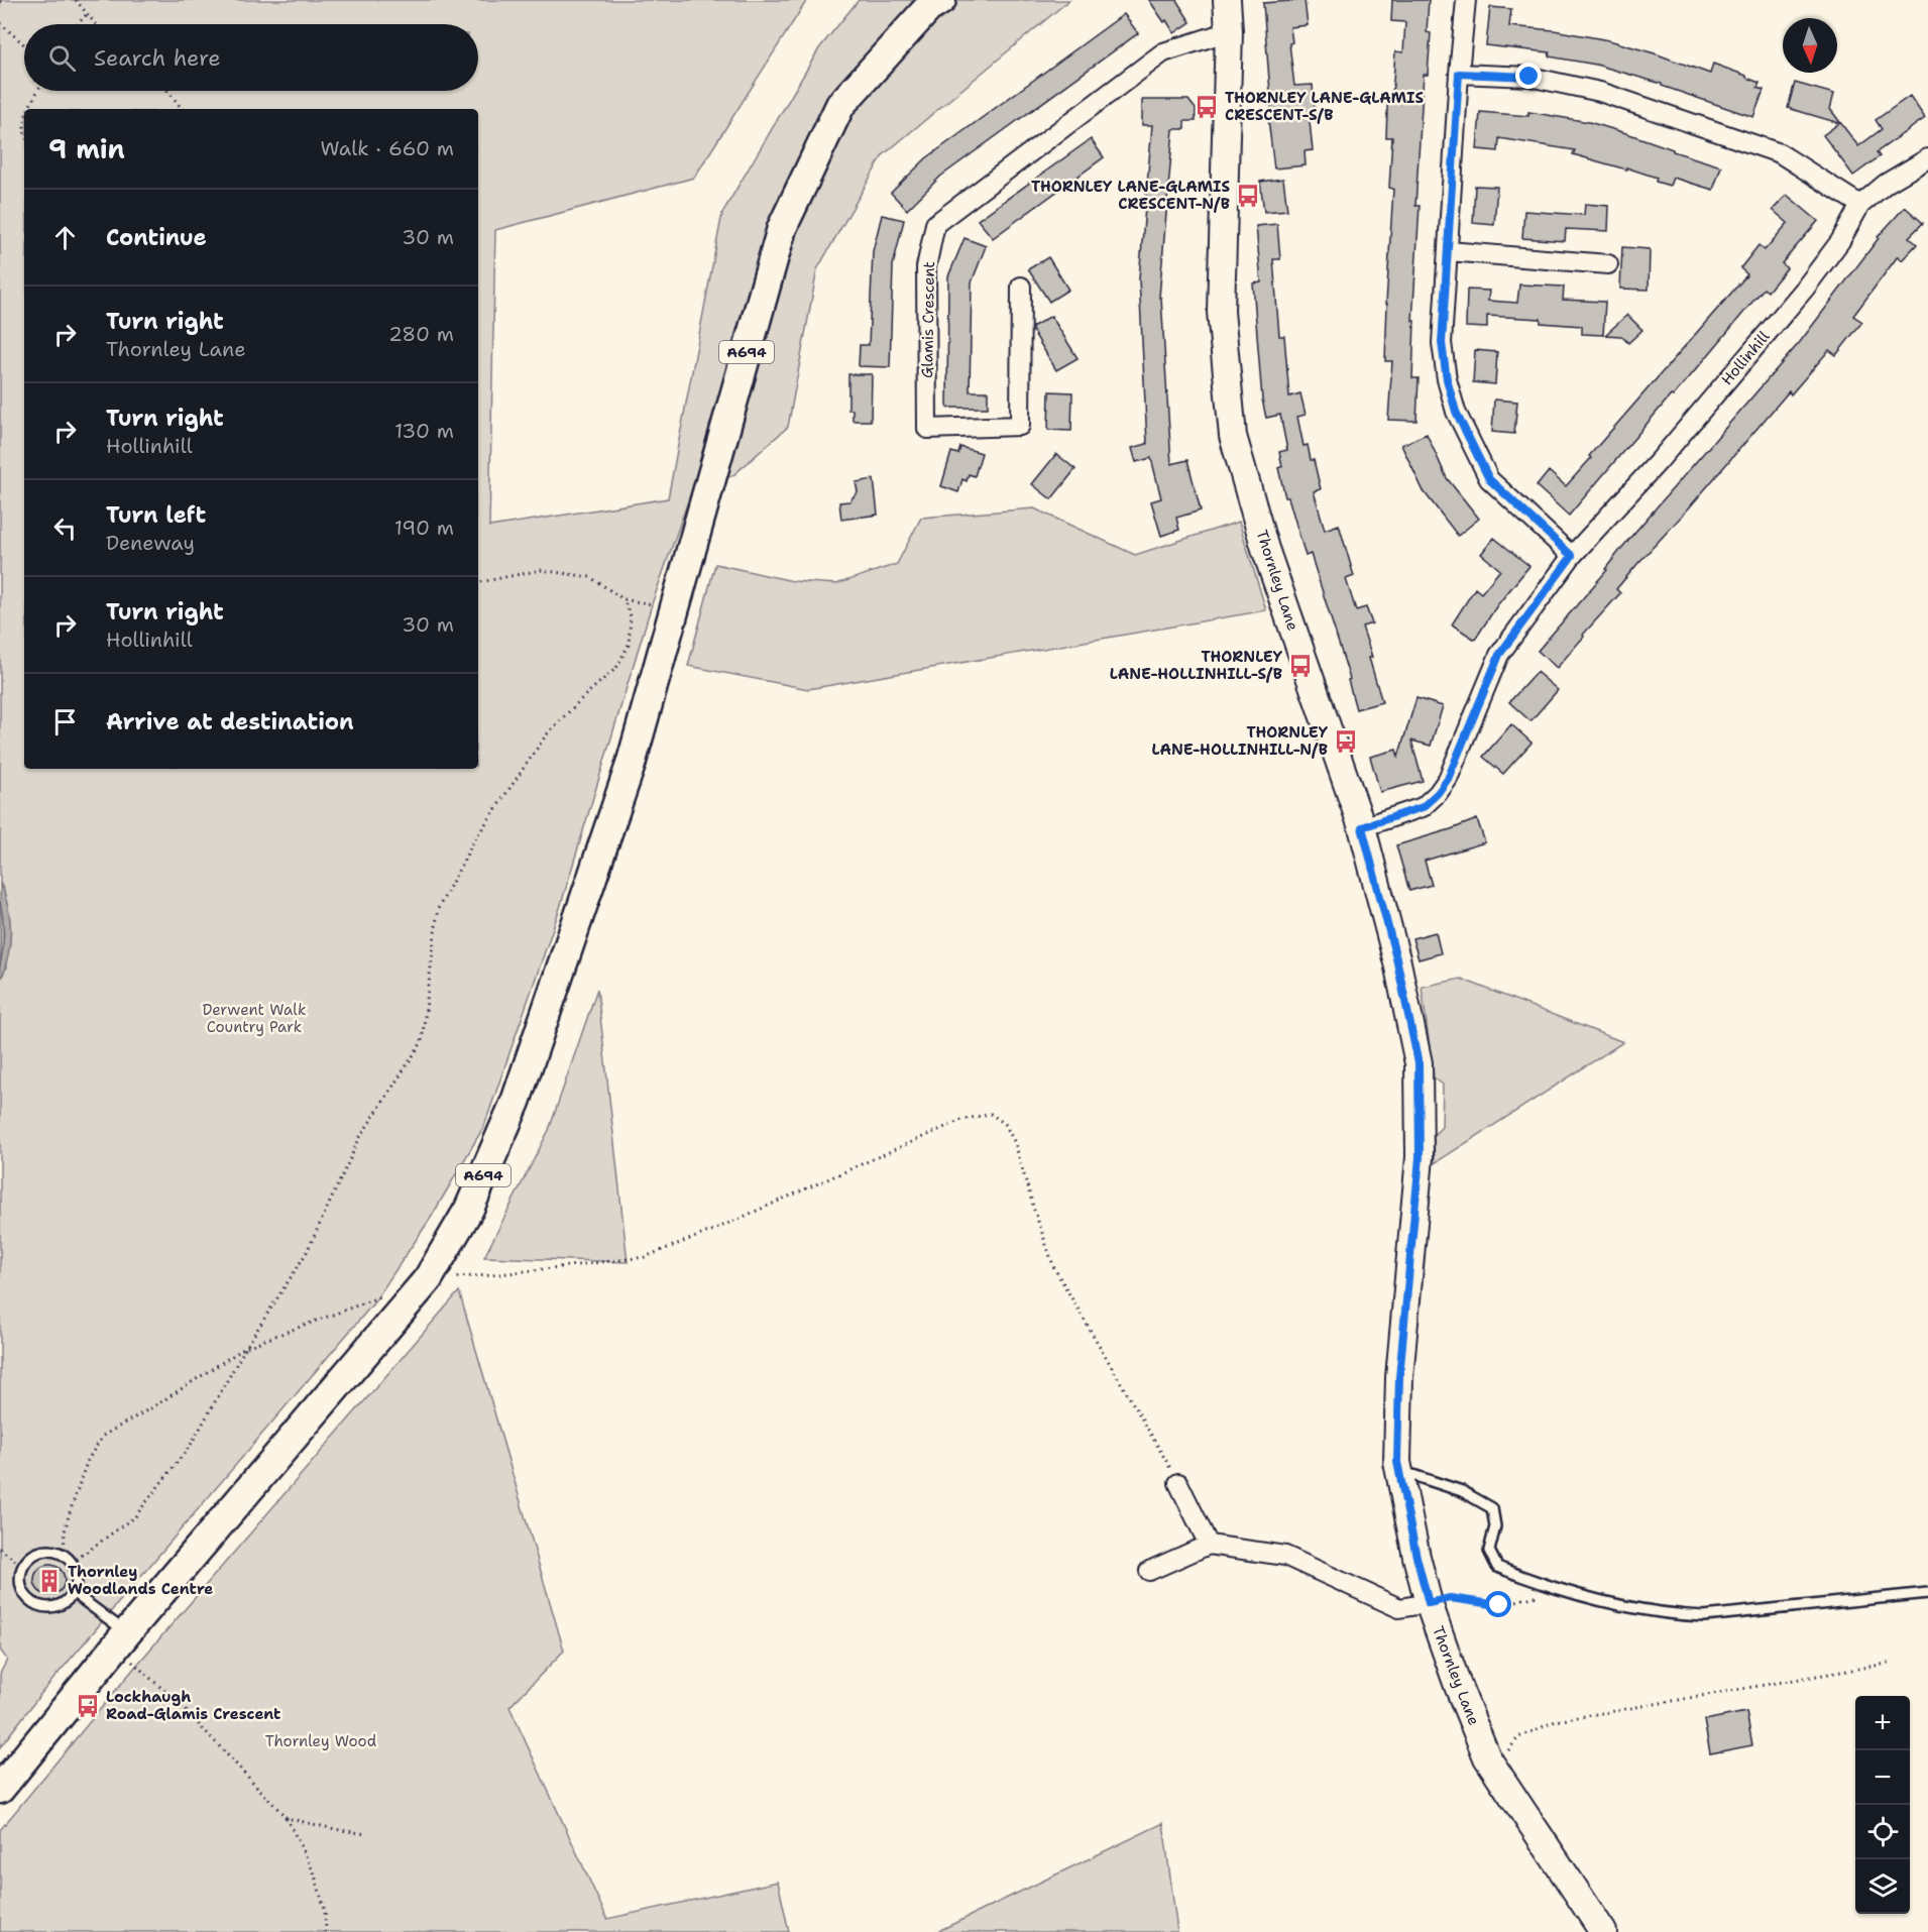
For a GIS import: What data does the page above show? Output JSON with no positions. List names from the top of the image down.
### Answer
{
  "streets": {
    "main road": ["A694"],
    "street": ["Glamis Crescent", "Hollinhill", "Thornley Lane"]
  },
  "crossings": [
    ["Glamis Crescent", "Thornley Lane"],
    ["Hollinhill", "Thornley Lane"]
  ],
  "parks": ["Derwent Walk Country Park", "Thornley Wood"],
  "places": {
    "bus stop": [
      "THORNLEY LANE-GLAMIS CRESCENT-S/B",
      "THORNLEY LANE-GLAMIS CRESCENT-N/B",
      "THORNLEY LANE-HOLLINHILL-S/B",
      "THORNLEY LANE-HOLLINHILL-N/B",
      "Lockhaugh Road-Glamis Crescent"
    ],
    "building": ["Thornley Woodlands Centre"]
  },
  "north": "bottom",
  "page": {
    "search": "Search here",
    "heading": ["9 min", "Walk · 660 m"],
    "list": [
      ["Continue", "30 m"],
      ["Turn right", "Thornley Lane", "280 m"],
      ["Turn right", "Hollinhill", "130 m"],
      ["Turn left", "Deneway", "190 m"],
      ["Turn right", "Hollinhill", "30 m"],
      "Arrive at destination"
    ],
    "map_buttons": ["+", "−"]
  }
}
